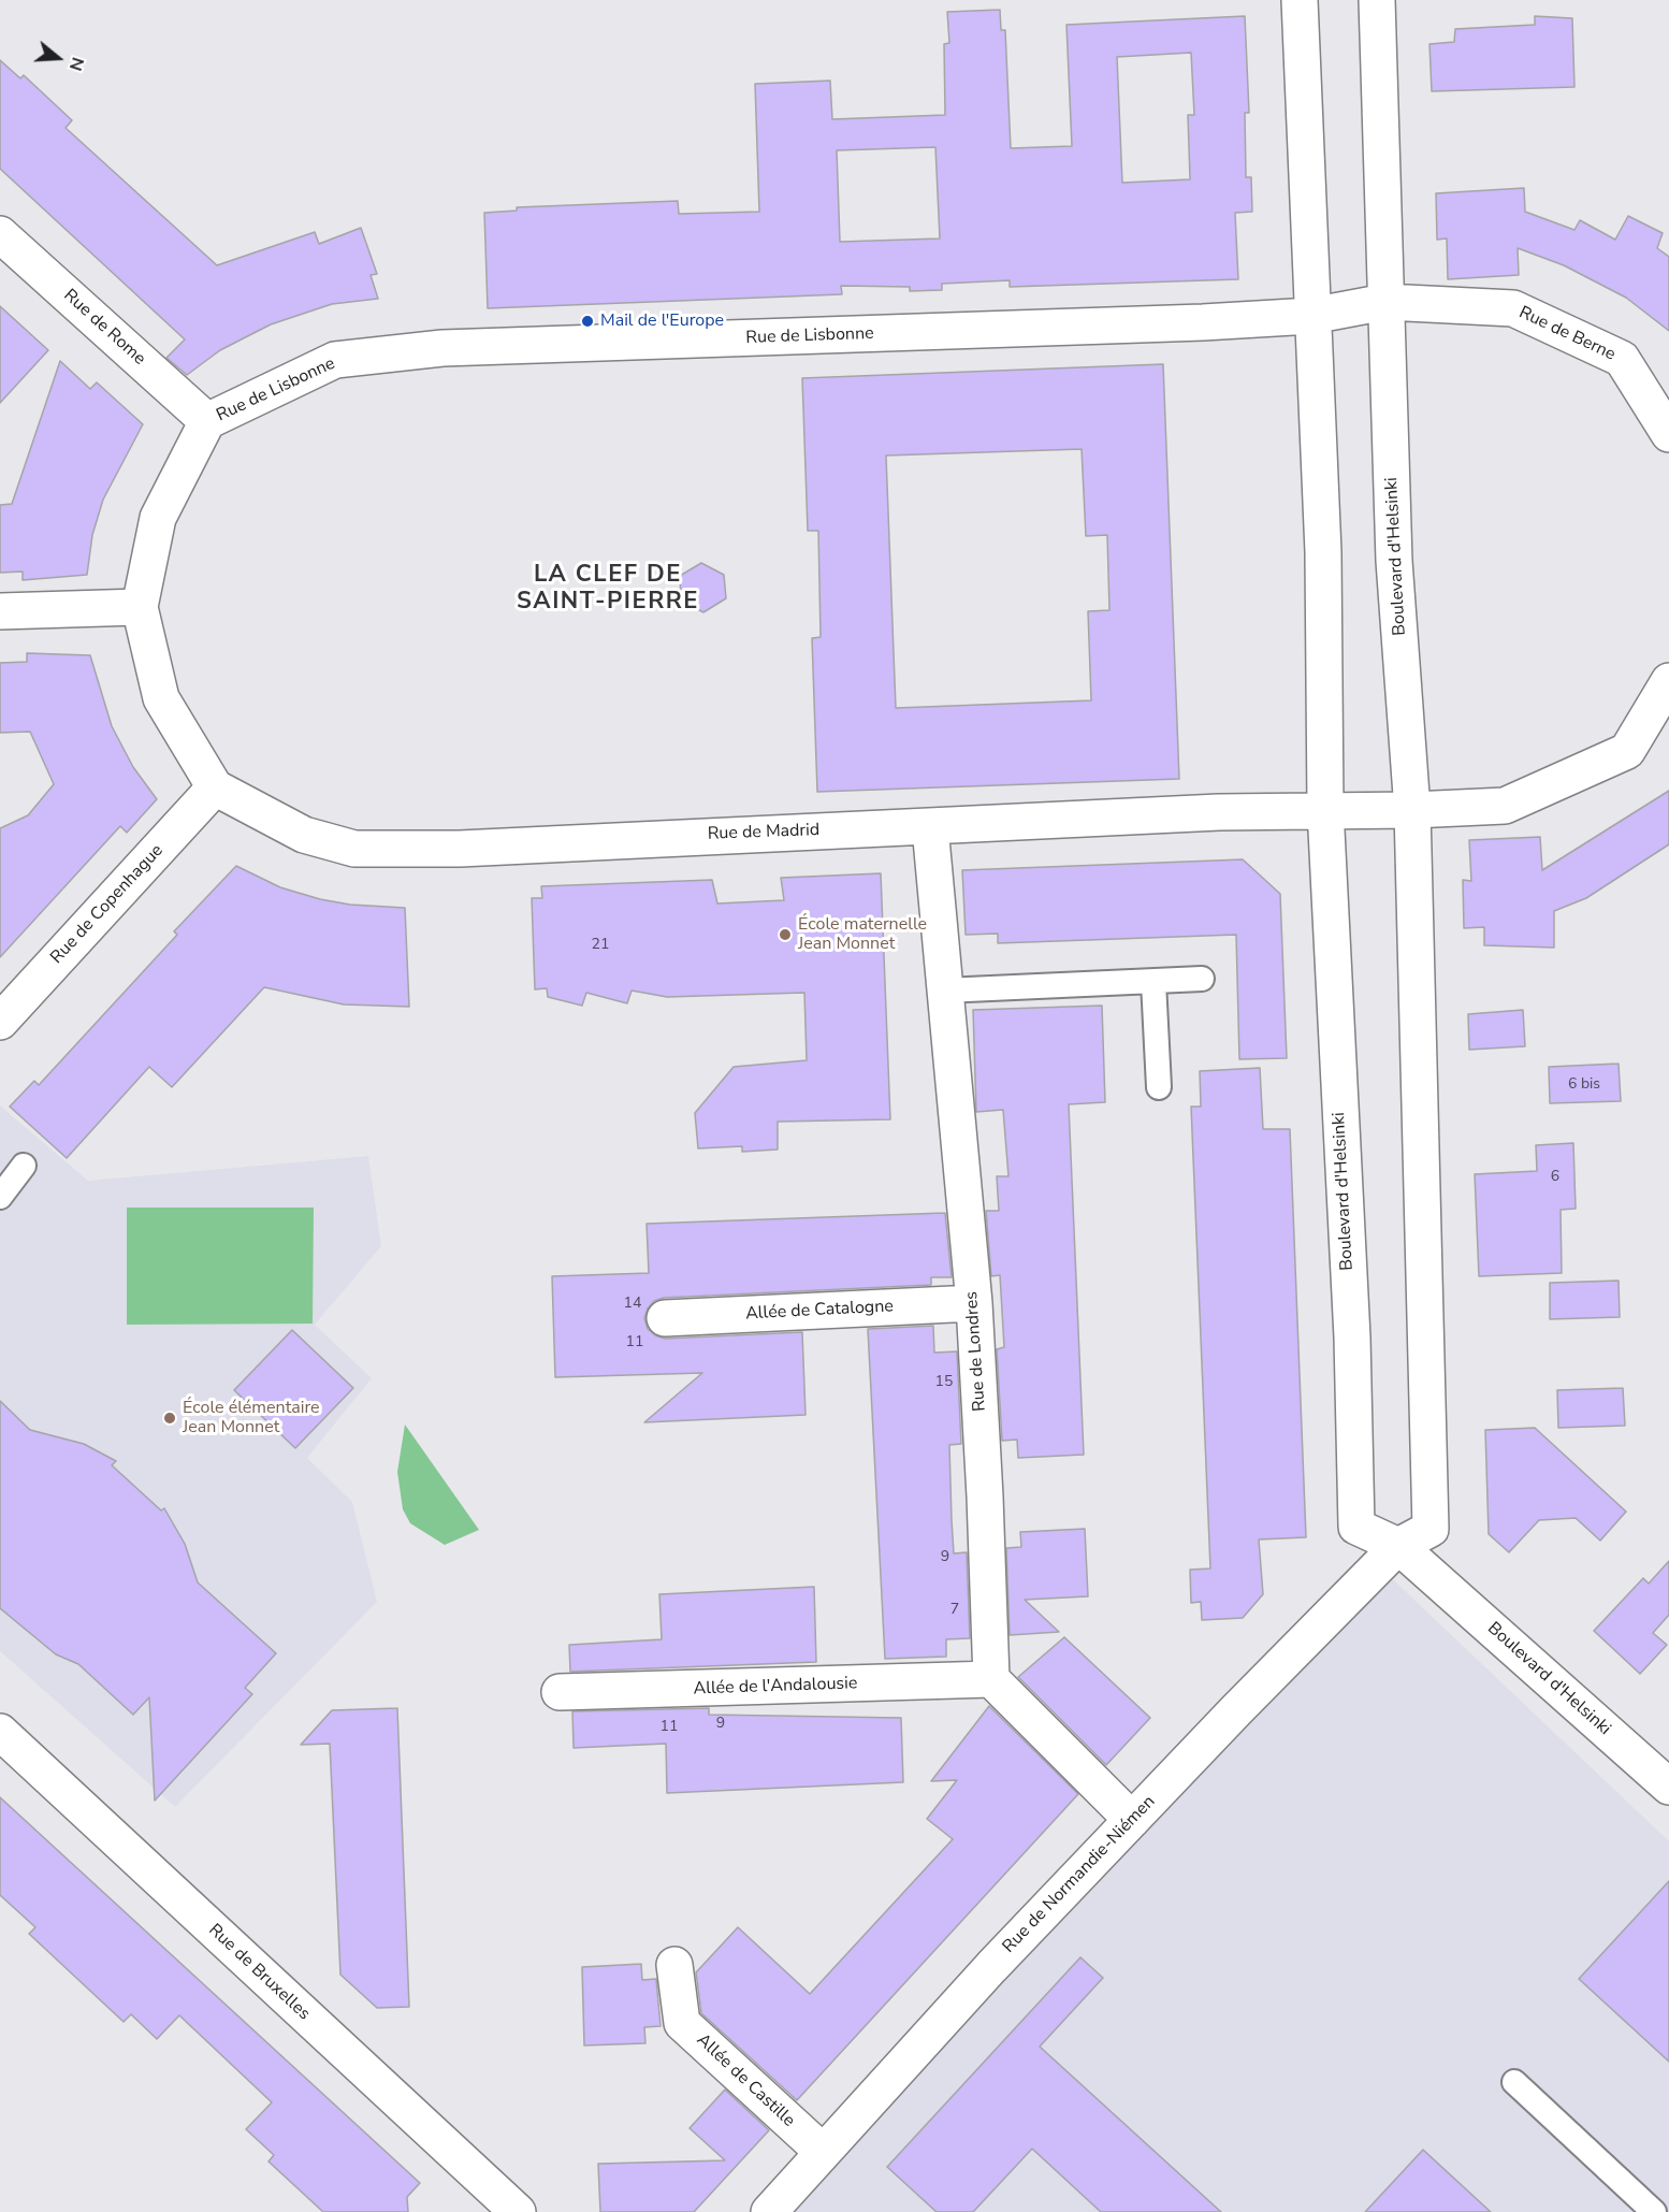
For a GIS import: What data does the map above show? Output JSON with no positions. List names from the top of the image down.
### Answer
{
  "streets": {
    "street": [
      "Rue de Rome",
      "Rue de Berne",
      "Rue de Lisbonne",
      "Boulevard d'Helsinki",
      "Rue de Madrid",
      "Rue de Copenhague",
      "Allée de Catalogne",
      "Rue de Londres",
      "Allée de l'Andalousie",
      "Rue de Normandie-Niémen",
      "Rue de Bruxelles",
      "Allée de Castille"
    ]
  },
  "crossings": [
    ["Rue de Rome", "Rue de Lisbonne"],
    ["Rue de Berne", "Boulevard d'Helsinki"],
    ["Rue de Lisbonne", "Boulevard d'Helsinki"],
    ["Boulevard d'Helsinki", "Rue de Madrid"],
    ["Boulevard d'Helsinki", "Rue de Normandie-Niémen"],
    ["Rue de Madrid", "Rue de Copenhague"],
    ["Rue de Madrid", "Rue de Londres"],
    ["Allée de Catalogne", "Rue de Londres"],
    ["Rue de Londres", "Allée de l'Andalousie"],
    ["Rue de Normandie-Niémen", "Allée de Castille"]
  ],
  "districts": ["LA CLEF DE SAINT-PIERRE"],
  "places": ["Mail de l'Europe", "École maternelle Jean Monnet", "École élémentaire Jean Monnet"],
  "house_numbers": [
    "21",
    "6 bis",
    "6",
    "14",
    "11",
    "15",
    "9",
    "7",
    "9",
    "11"
  ],
  "north": "right"
}
